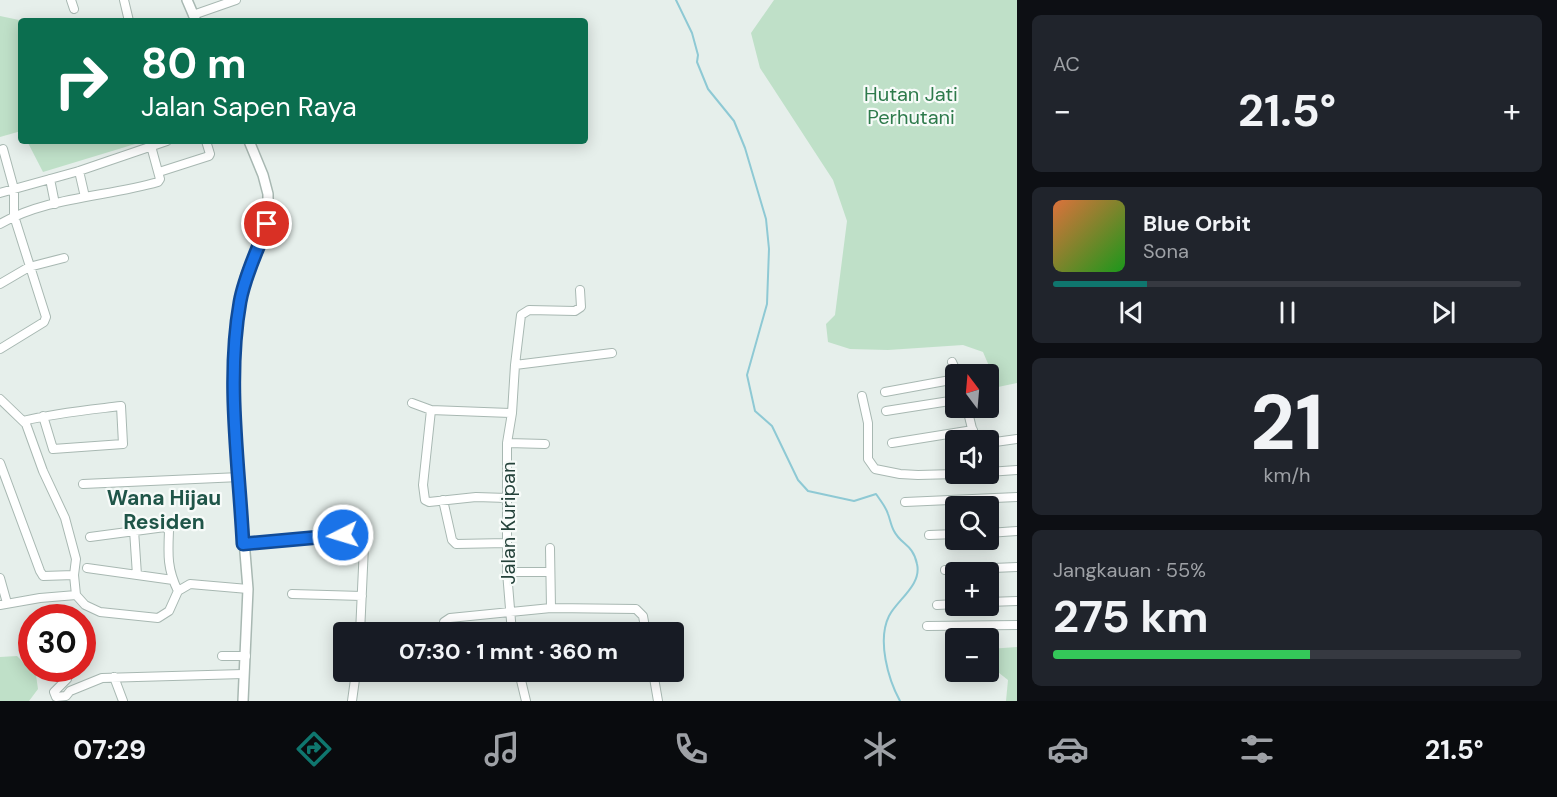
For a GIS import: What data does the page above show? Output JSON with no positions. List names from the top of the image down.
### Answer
{
  "streets": {
    "street": ["Jalan Kuripan"]
  },
  "districts": ["Wana Hijau Residen"],
  "parks": ["Hutan Jati Perhutani"],
  "north": "top",
  "page": {
    "tile": [
      "AC",
      ["21", "km/h"],
      ["Jangkauan · 55%", "275 km"]
    ],
    "turn": ["80 m", "Jalan Sapen Raya"],
    "heat": ["−", "21.5°", "+"],
    "song": ["Blue Orbit", "Sona"],
    "map_buttons": ["+", "−"],
    "limit": "30",
    "trip": "07:30 · 1 mnt · 360 m",
    "tabs": ["07:29", "21.5°"]
  }
}
